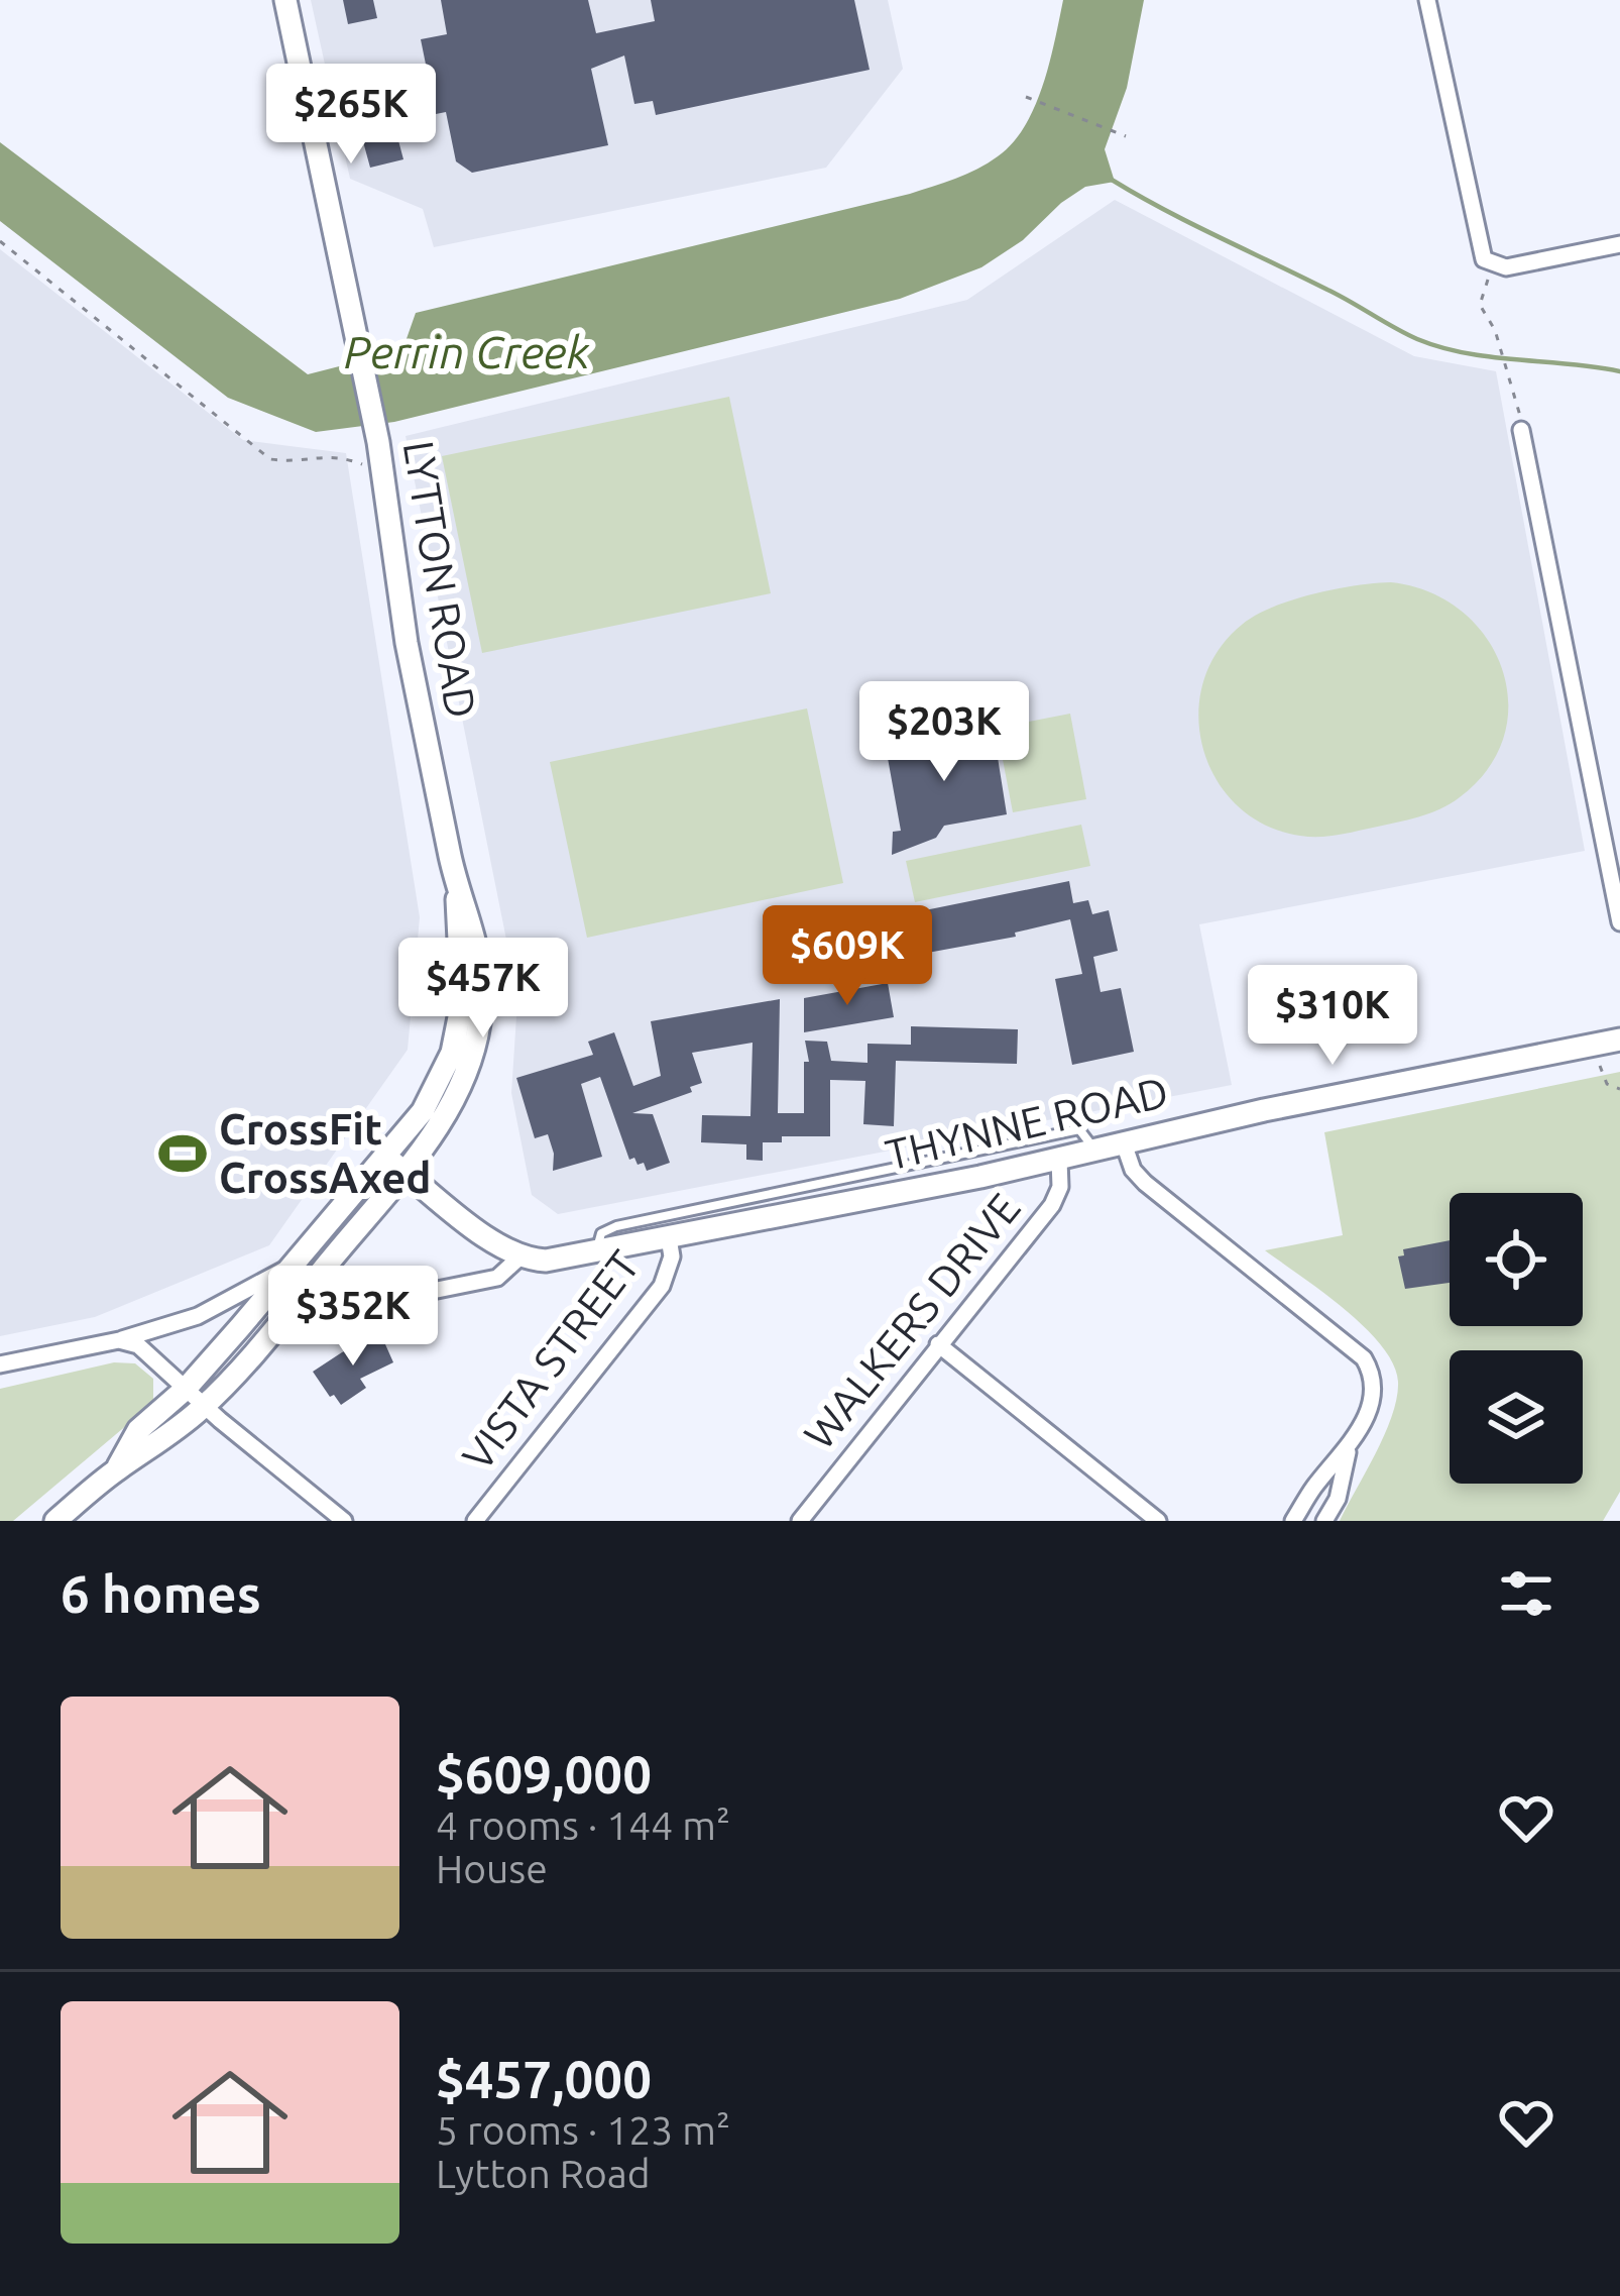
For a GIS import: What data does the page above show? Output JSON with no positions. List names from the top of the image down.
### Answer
{
  "streets": {
    "main road": ["LYTTON ROAD", "THYNNE ROAD"],
    "street": ["WALKERS DRIVE", "VISTA STREET"]
  },
  "crossings": [
    ["THYNNE ROAD", "WALKERS DRIVE"],
    ["THYNNE ROAD", "VISTA STREET"]
  ],
  "water": ["Perrin Creek"],
  "places": {
    "sports": ["CrossFit CrossAxed"]
  },
  "page": {
    "price": [
      "$265K",
      "$203K",
      "$609K",
      "$457K",
      "$310K",
      "$352K"
    ],
    "heading": "6 homes",
    "list": [
      {
        "name": "$609,000",
        "note": "4 rooms · 144 m² · House"
      },
      {
        "name": "$457,000",
        "note": "5 rooms · 123 m² · Lytton Road"
      }
    ]
  }
}
